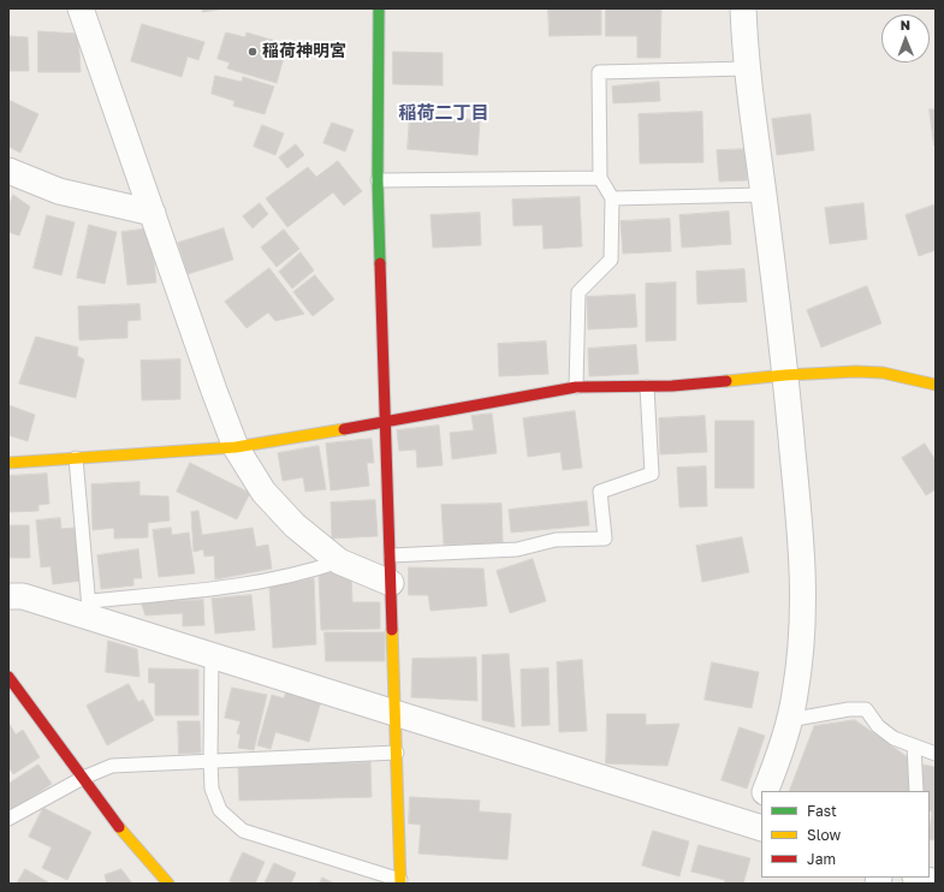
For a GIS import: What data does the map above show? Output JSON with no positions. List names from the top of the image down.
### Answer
{
  "districts": ["稲荷二丁目"],
  "places": ["稲荷神明宮"],
  "legend": ["Fast", "Slow", "Jam"],
  "north": "top"
}
